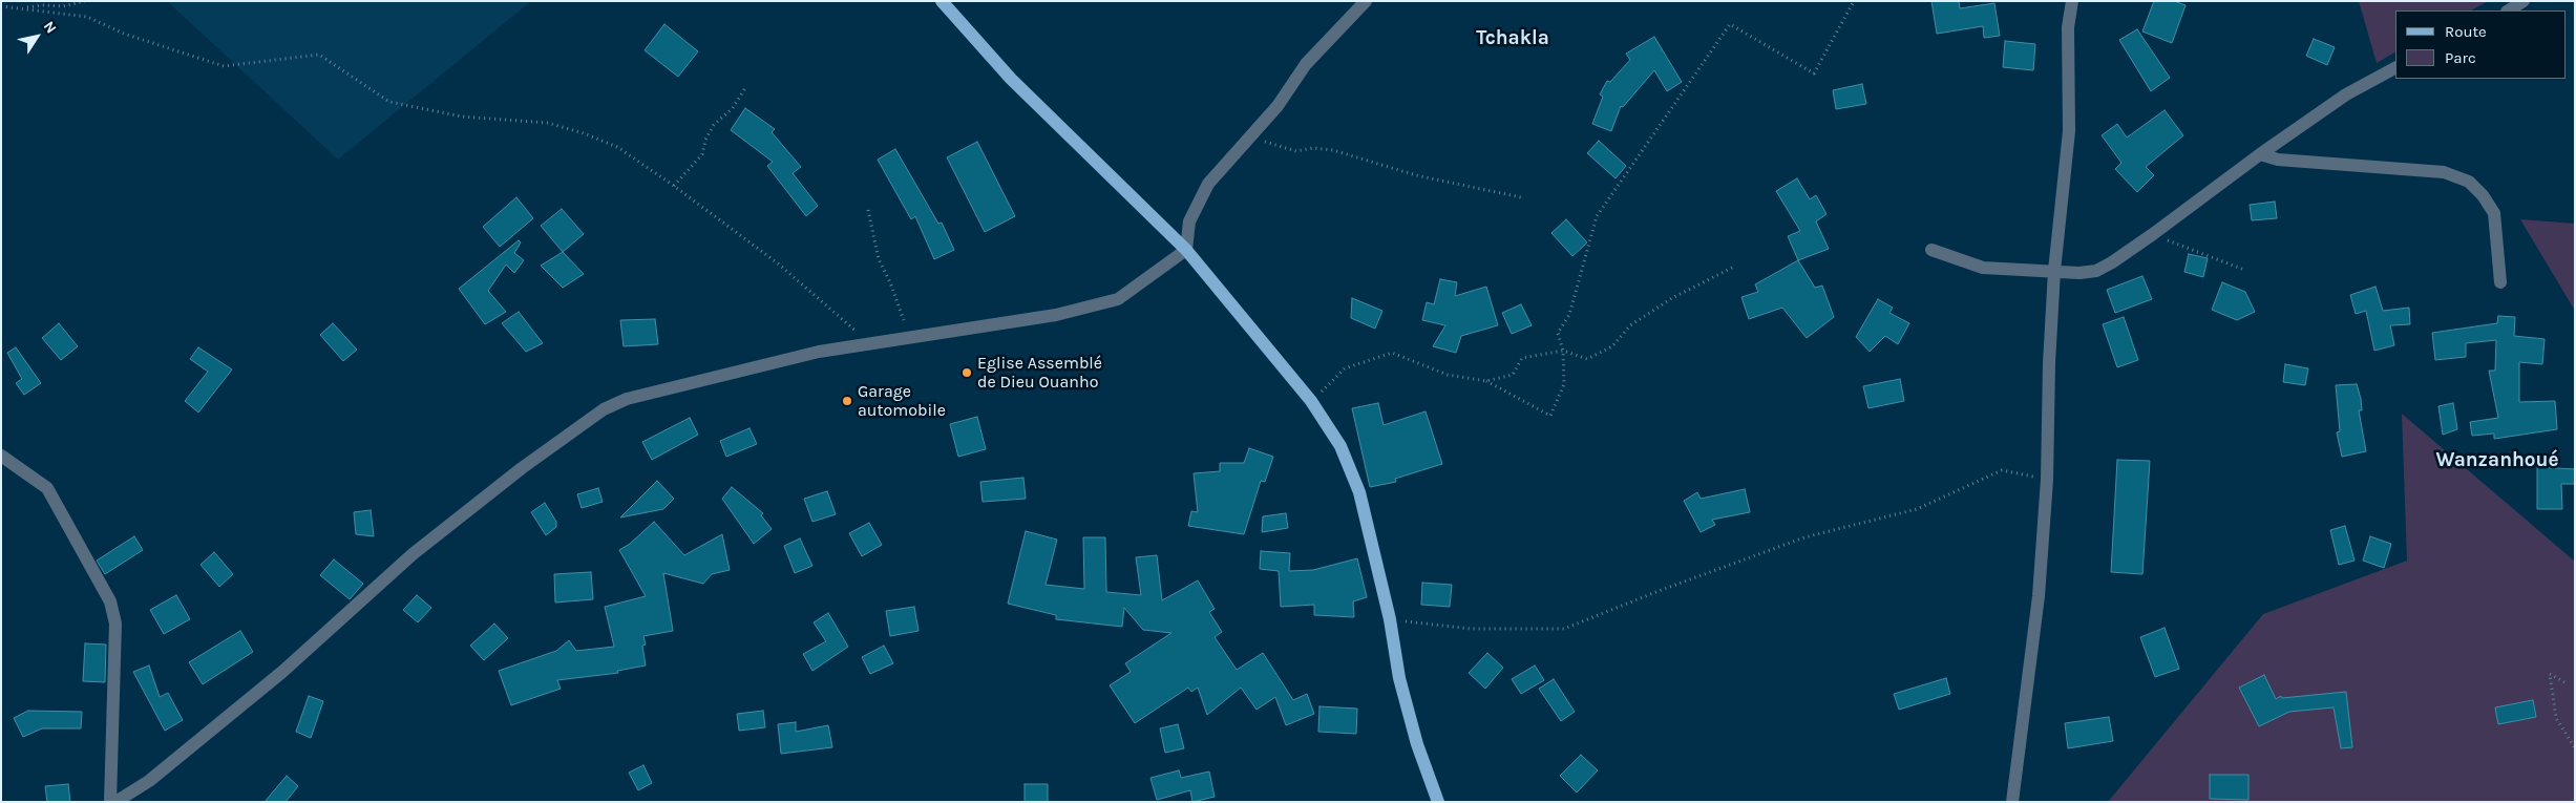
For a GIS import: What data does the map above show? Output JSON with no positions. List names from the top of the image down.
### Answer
{
  "districts": ["Tchakla", "Wanzanhoué"],
  "places": ["Eglise Assemblé de Dieu Ouanho", "Garage automobile"],
  "legend": ["Route", "Parc"],
  "north": "top right"
}
